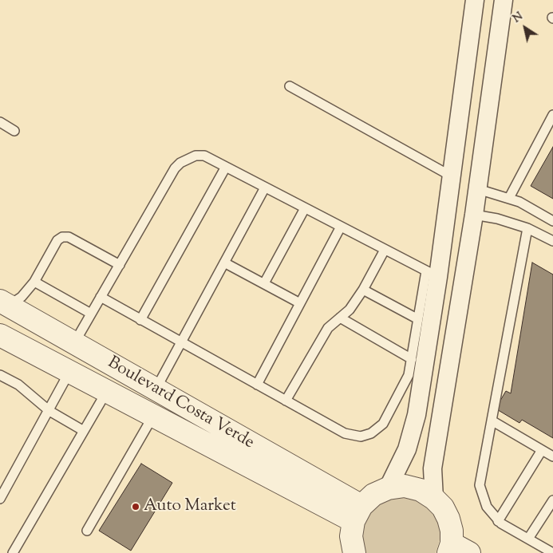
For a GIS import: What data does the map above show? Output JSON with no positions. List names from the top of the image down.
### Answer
{
  "streets": {
    "street": ["Boulevard Costa Verde"]
  },
  "places": ["Auto Market"],
  "north": "top left"
}
